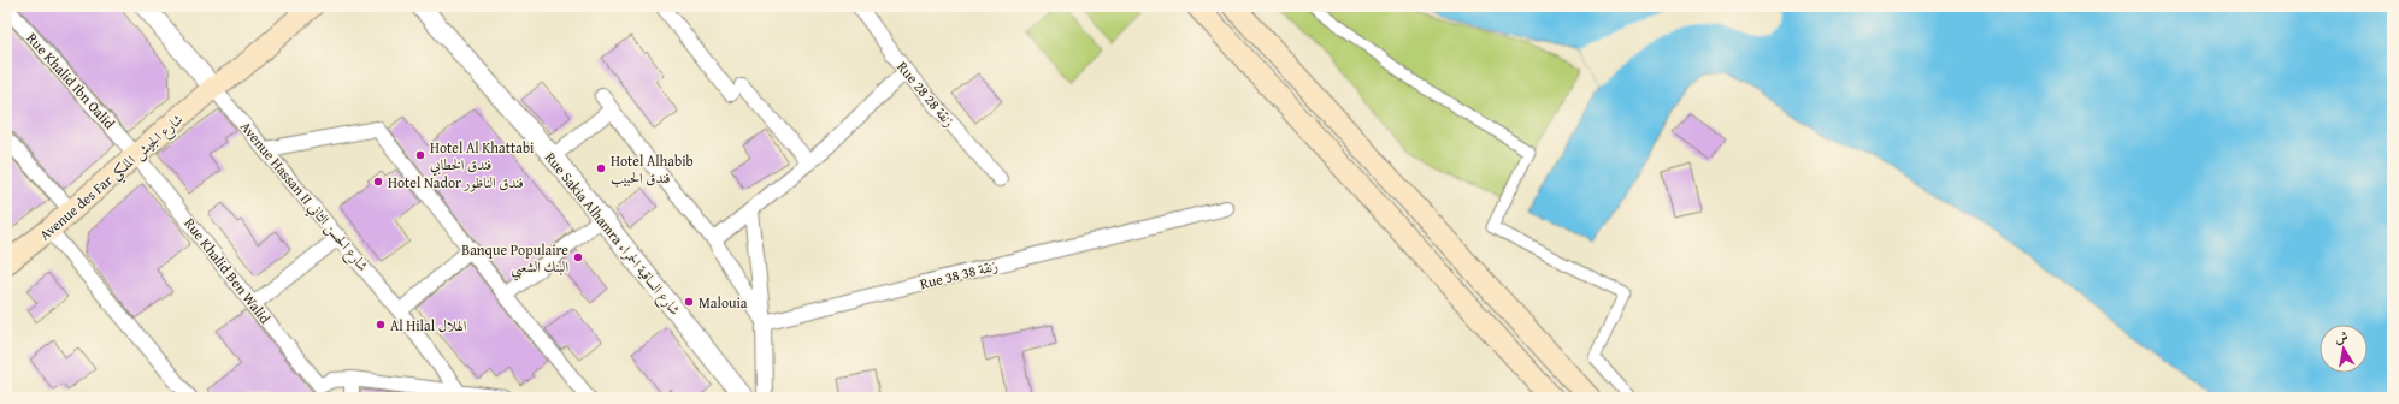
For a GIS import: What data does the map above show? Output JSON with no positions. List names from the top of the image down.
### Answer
{
  "streets": {
    "main road": ["Avenue des Far شارع الجيش الملكي"],
    "street": [
      "Rue Khalid Ibn Oalid",
      "Rue 28 زنقة 28",
      "Avenue Hassan II شارع الحسن الثاني",
      "Rue Sakia Alhamra شارع الساقية الحمراء",
      "Rue Khalid Ben Walid",
      "Rue 38 زنقة 38"
    ]
  },
  "crossings": [
    ["Rue Khalid Ibn Oalid", "Avenue des Far شارع الجيش الملكي"],
    ["Rue Khalid Ibn Oalid", "Rue Khalid Ben Walid"],
    ["Avenue des Far شارع الجيش الملكي", "Avenue Hassan II شارع الحسن الثاني"],
    ["Avenue des Far شارع الجيش الملكي", "Rue Khalid Ben Walid"]
  ],
  "places": [
    "Hotel Al Khattabi فندق الخطابي",
    "Hotel Alhabib فندق الحبيب",
    "Hotel Nador فندق الناظور",
    "Banque Populaire البنك الشعبي",
    "Malouia",
    "Al Hilal الهلال"
  ],
  "north": "top"
}
